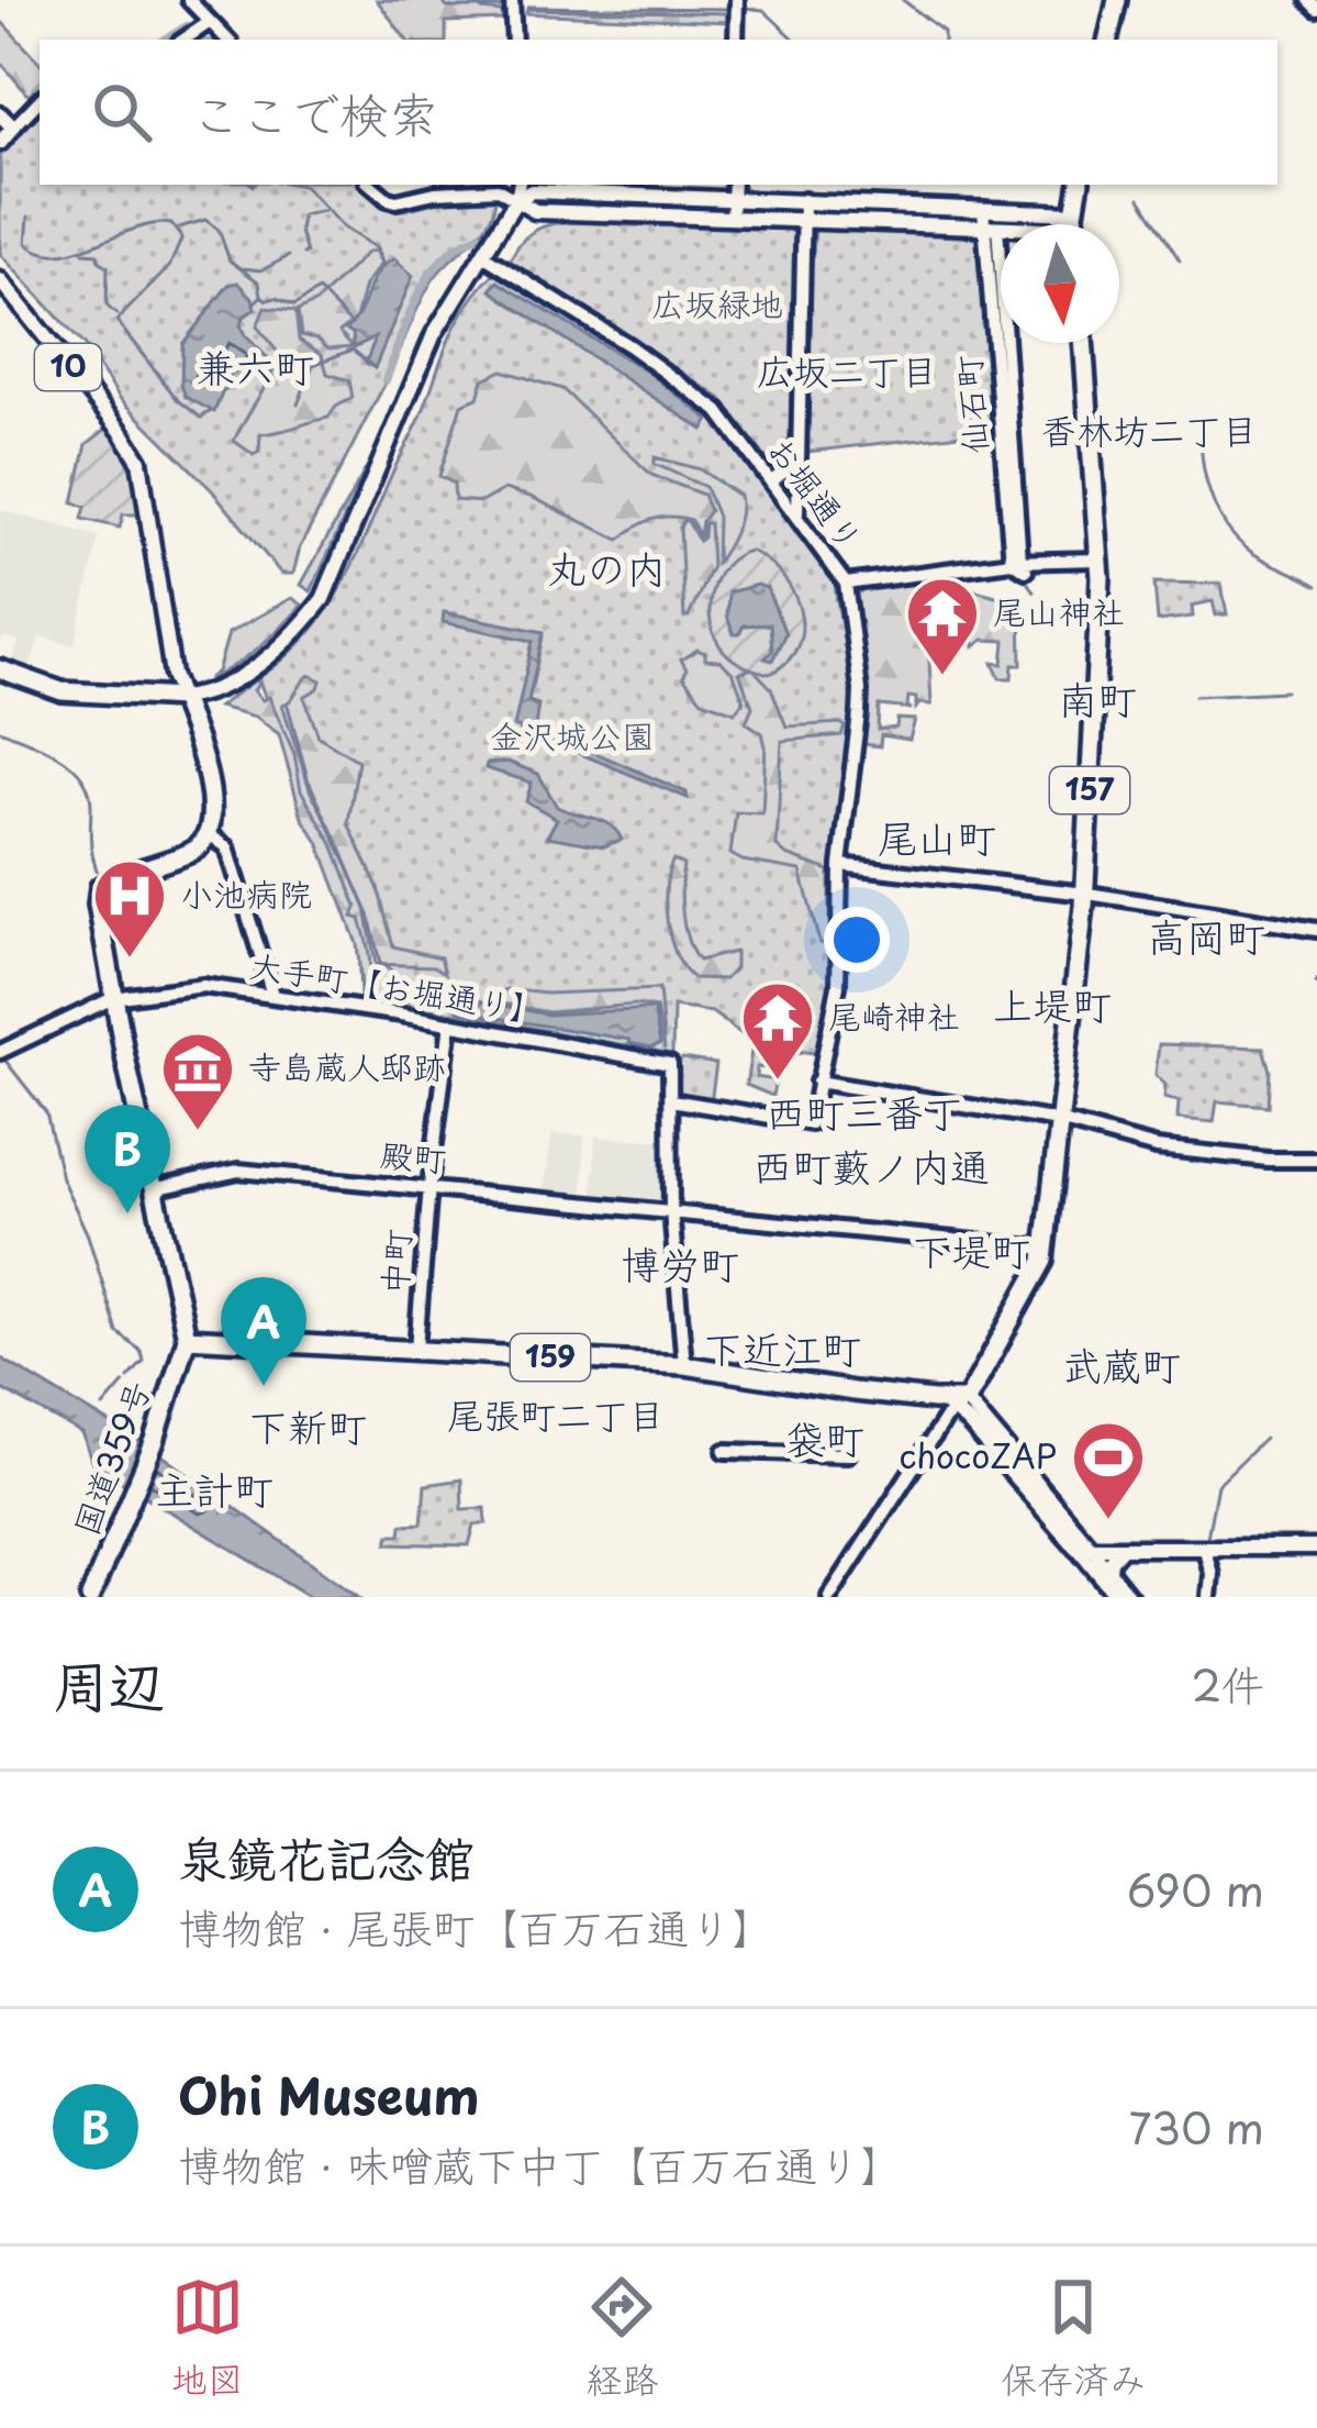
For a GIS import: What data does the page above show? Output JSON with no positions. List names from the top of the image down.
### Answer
{
  "streets": {
    "highway": ["157", "159", "国道359号"],
    "main road": ["10"],
    "street": [
      "仙石町",
      "お堀通り",
      "大手町【お堀通り】",
      "殿町",
      "中町"
    ]
  },
  "crossings": [
    ["お堀通り", "大手町【お堀通り】"],
    ["157", "殿町"],
    ["157", "159"],
    ["大手町【お堀通り】", "中町"],
    ["殿町", "中町"],
    ["中町", "159"],
    ["159", "国道359号"]
  ],
  "districts": [
    "兼六町",
    "広坂二丁目",
    "香林坊二丁目",
    "丸の内",
    "南町",
    "尾山町",
    "高岡町",
    "上堤町",
    "西町三番丁",
    "西町藪ノ内通",
    "下堤町",
    "博労町",
    "下近江町",
    "武蔵町",
    "尾張町二丁目",
    "下新町",
    "袋町",
    "主計町"
  ],
  "parks": ["広坂緑地", "金沢城公園"],
  "places": {
    "temple": ["尾山神社", "尾崎神社"],
    "hospital": ["小池病院"],
    "museum": ["寺島蔵人邸跡"],
    "sports": ["chocoZAP"]
  },
  "north": "bottom",
  "page": {
    "search": "ここで検索",
    "pins": ["B", "A"],
    "heading": ["周辺", "2件"],
    "list": [
      {
        "mark": "A",
        "name": "泉鏡花記念館",
        "note": "博物館 · 尾張町【百万石通り】",
        "value": "690 m"
      },
      {
        "mark": "B",
        "name": "Ohi Museum",
        "note": "博物館 · 味噌蔵下中丁【百万石通り】",
        "value": "730 m"
      }
    ],
    "nav": ["地図", "経路", "保存済み"]
  }
}
